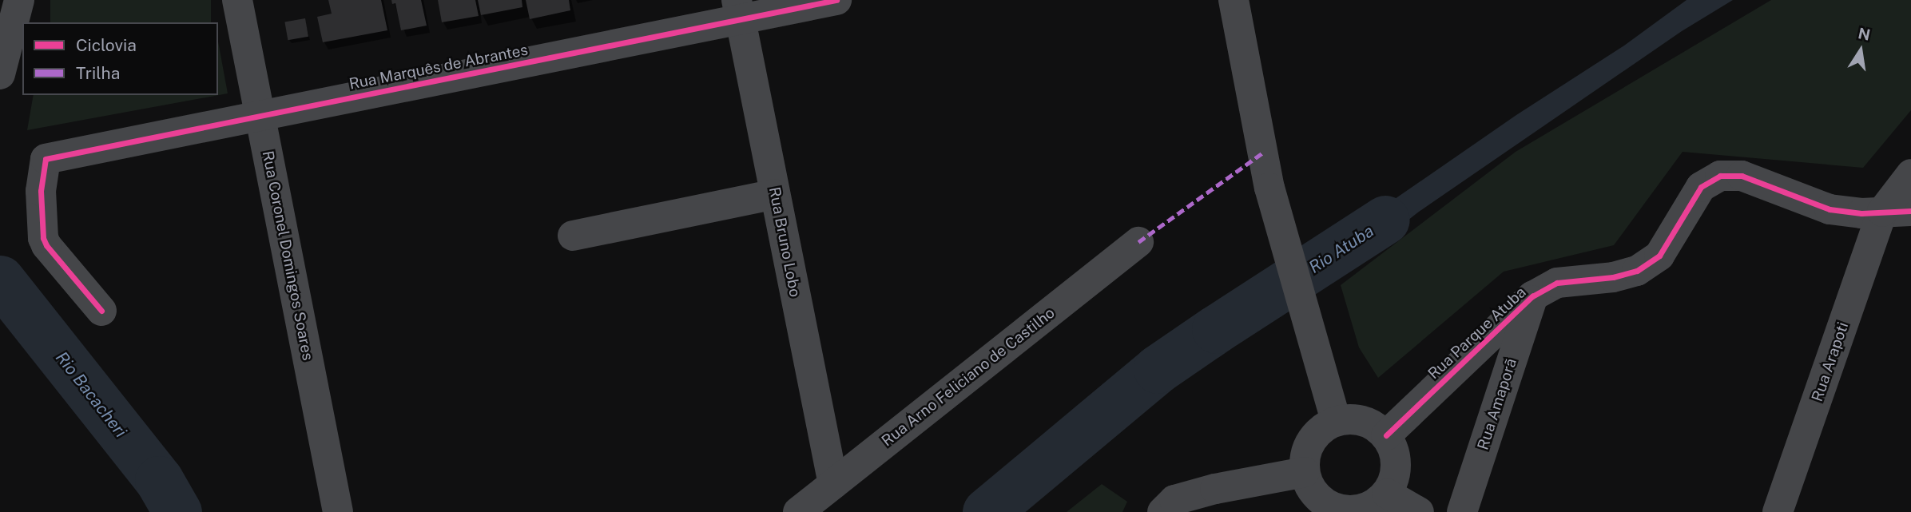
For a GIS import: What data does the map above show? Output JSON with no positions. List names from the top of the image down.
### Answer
{
  "streets": {
    "street": [
      "Rua Marquês de Abrantes",
      "Rua Bruno Lobo",
      "Rua Coronel Domingos Soares",
      "Rua Parque Atuba",
      "Rua Arapoti",
      "Rua Arno Feliciano de Castilho",
      "Rua Amaporã"
    ]
  },
  "crossings": [
    ["Rua Marquês de Abrantes", "Rua Bruno Lobo"],
    ["Rua Marquês de Abrantes", "Rua Coronel Domingos Soares"],
    ["Rua Bruno Lobo", "Rua Arno Feliciano de Castilho"],
    ["Rua Parque Atuba", "Rua Arapoti"],
    ["Rua Parque Atuba", "Rua Amaporã"]
  ],
  "water": ["Rio Atuba", "Rio Bacacheri"],
  "legend": ["Ciclovia", "Trilha"],
  "north": "top"
}
